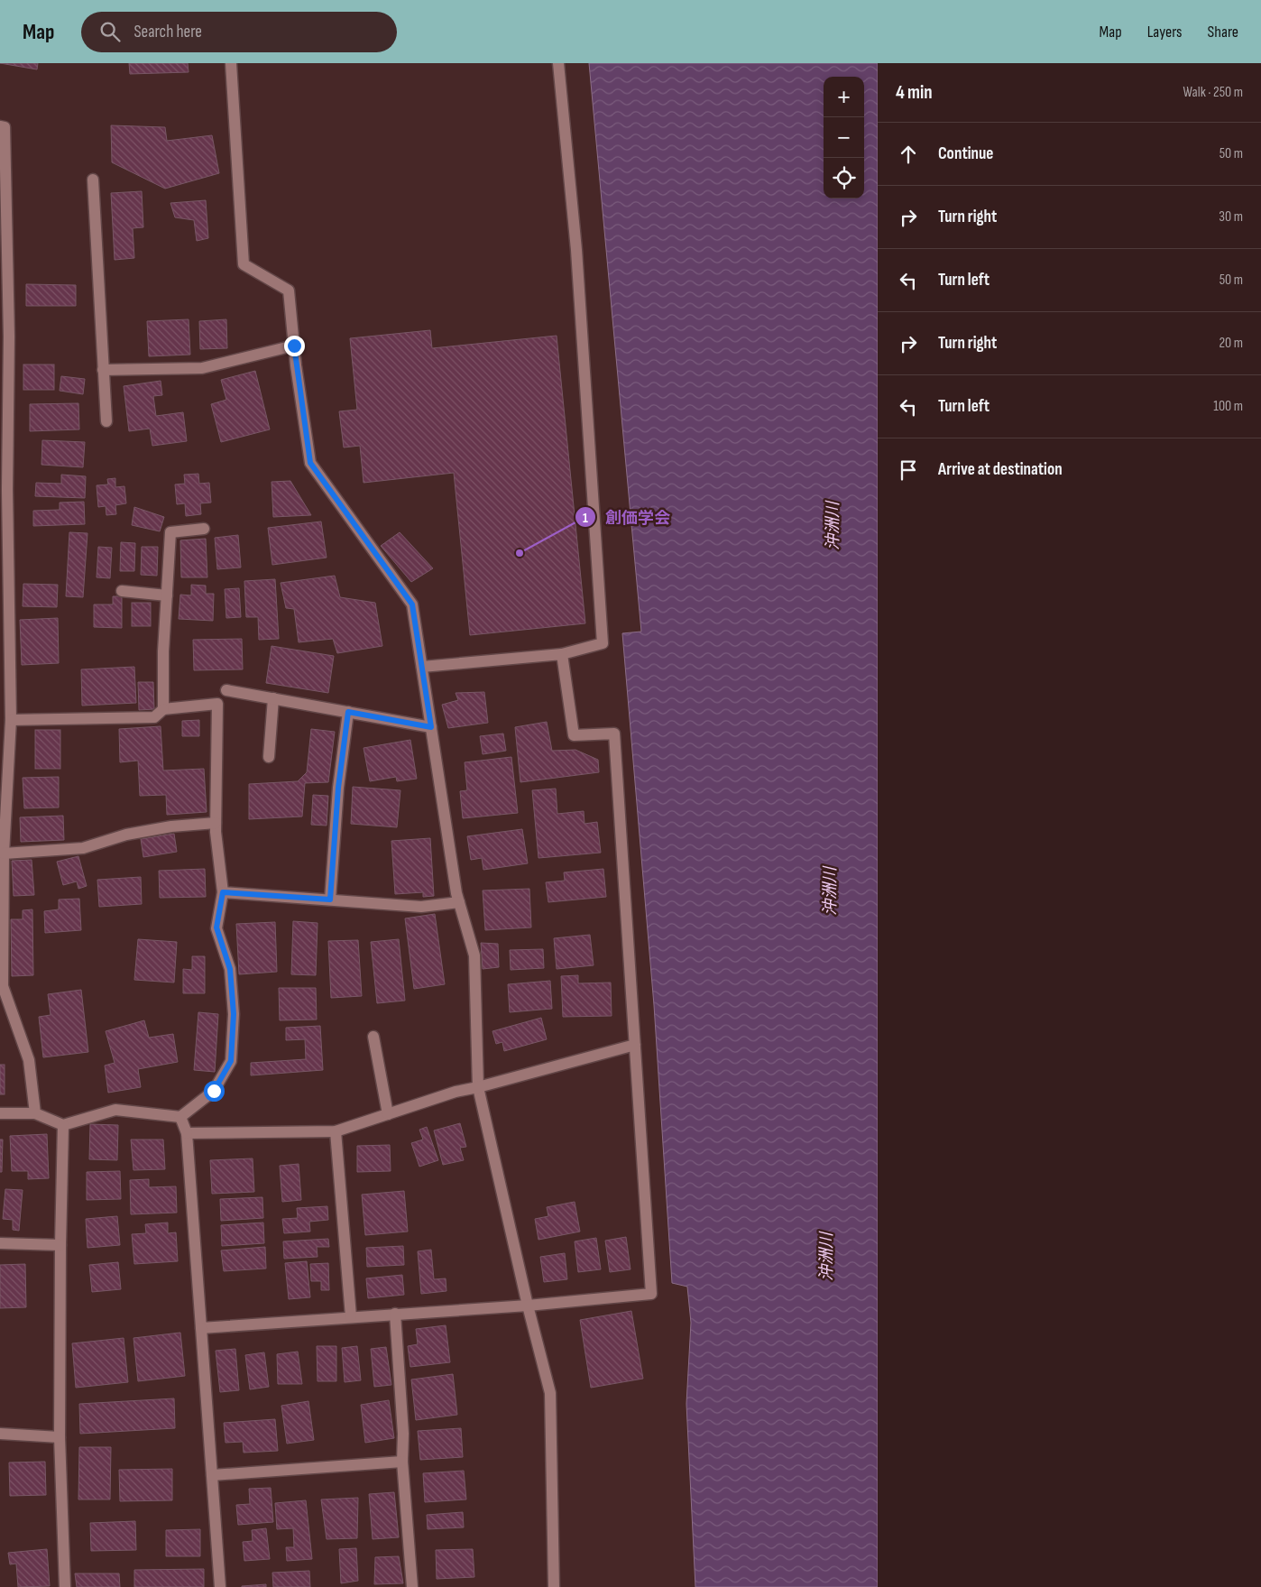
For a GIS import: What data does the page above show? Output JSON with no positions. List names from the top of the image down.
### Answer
{
  "water": ["沖洲川"],
  "places": ["創価学会"],
  "page": {
    "header": "Map",
    "search": "Search here",
    "nav": ["Map", "Layers", "Share"],
    "heading": ["4 min", "Walk · 250 m"],
    "map_buttons": ["+", "−"],
    "list": [
      ["Continue", "50 m"],
      ["Turn right", "30 m"],
      ["Turn left", "50 m"],
      ["Turn right", "20 m"],
      ["Turn left", "100 m"],
      "Arrive at destination"
    ]
  }
}
